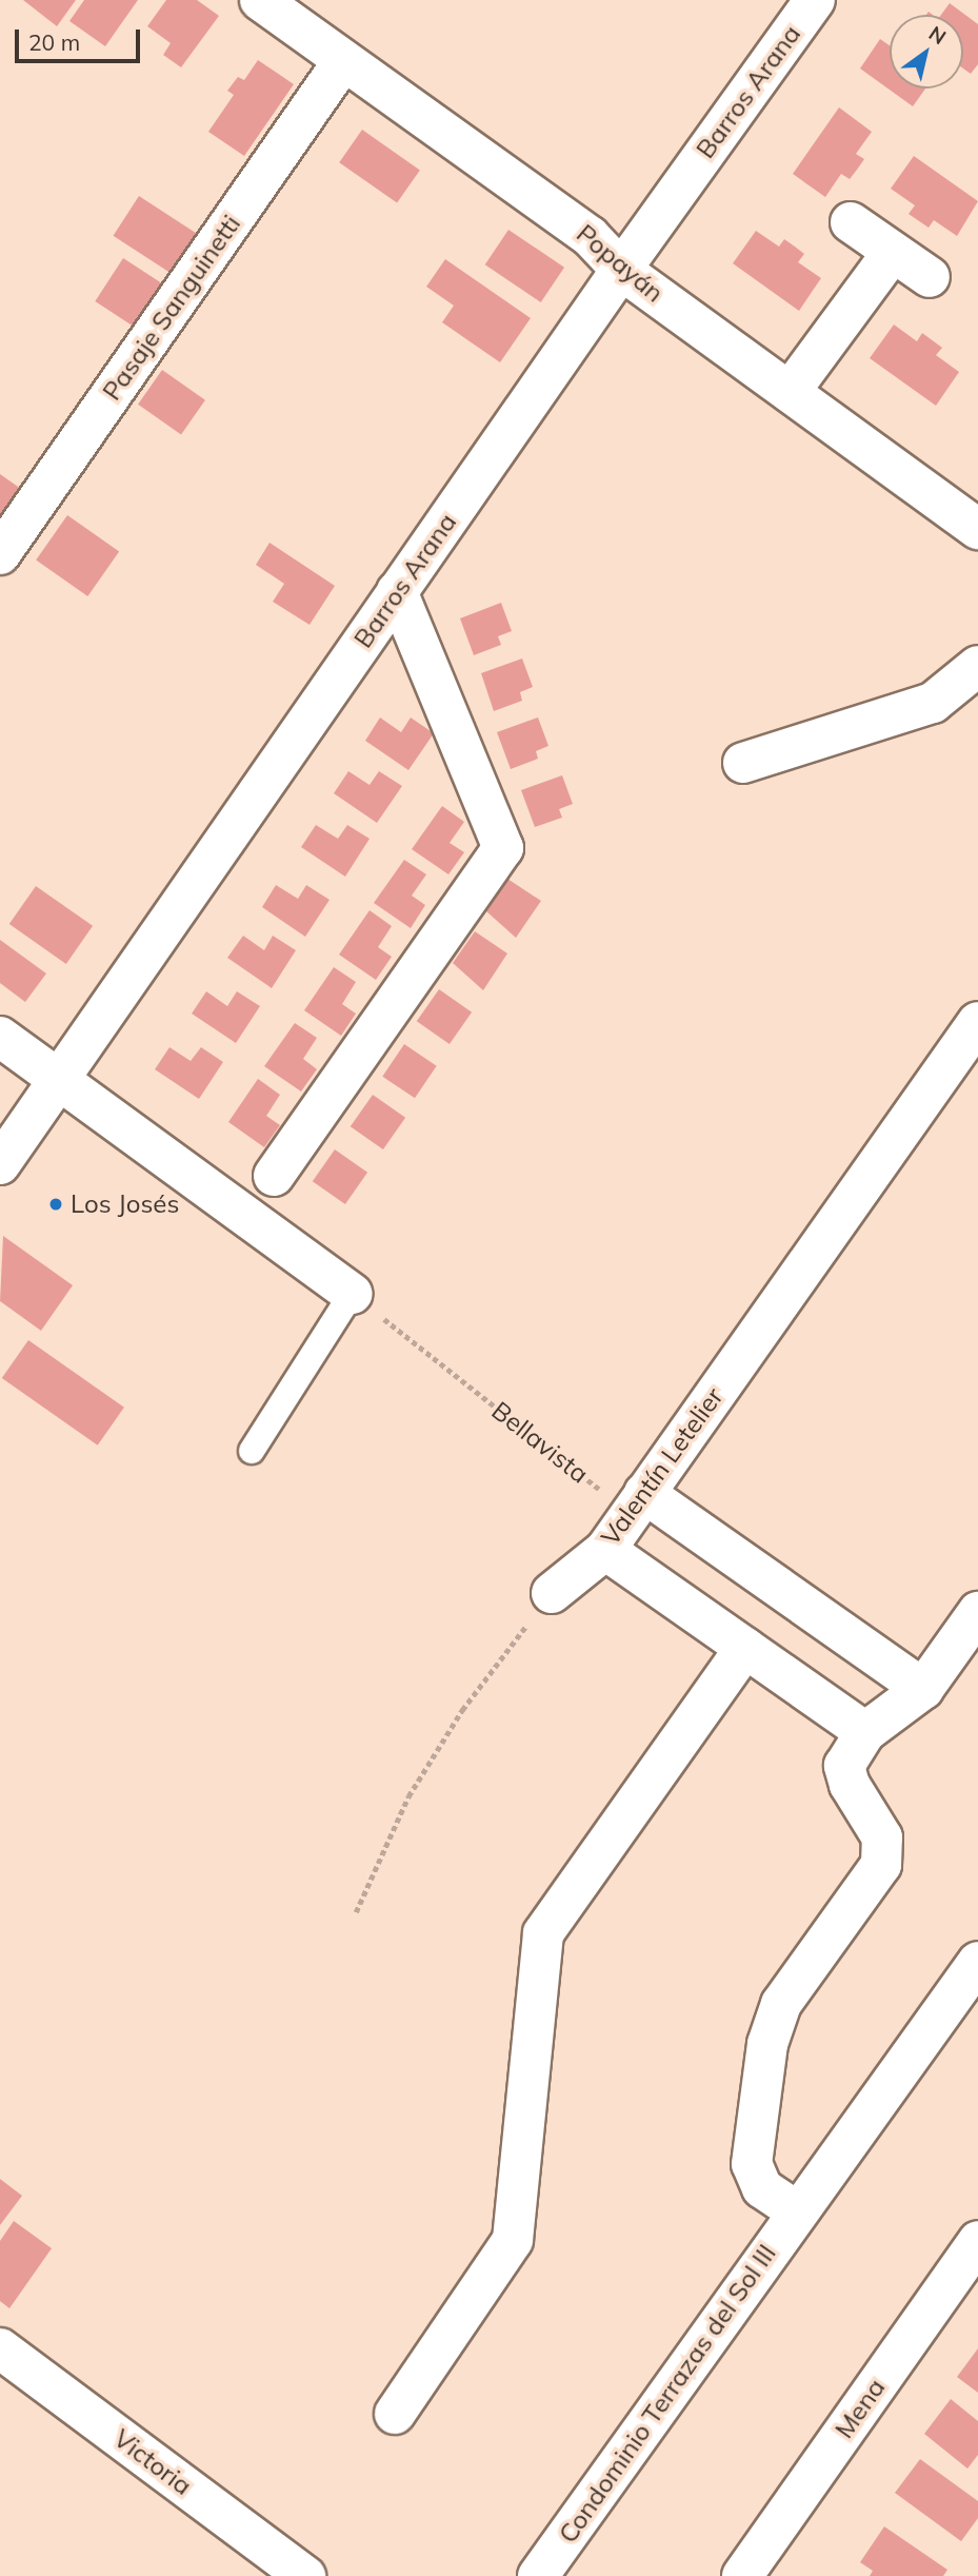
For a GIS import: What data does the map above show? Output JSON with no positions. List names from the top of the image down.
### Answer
{
  "streets": {
    "street": [
      "Barros Arana",
      "Popayán",
      "Pasaje Sanguinetti",
      "Valentín Letelier",
      "Condominio Terrazas del Sol III",
      "Mena",
      "Victoria"
    ],
    "path": ["Bellavista"]
  },
  "crossings": [
    ["Barros Arana", "Popayán"],
    ["Popayán", "Pasaje Sanguinetti"],
    ["Bellavista", "Valentín Letelier"]
  ],
  "places": ["Los Josés"],
  "scale_bar": "20 m",
  "north": "top right"
}
